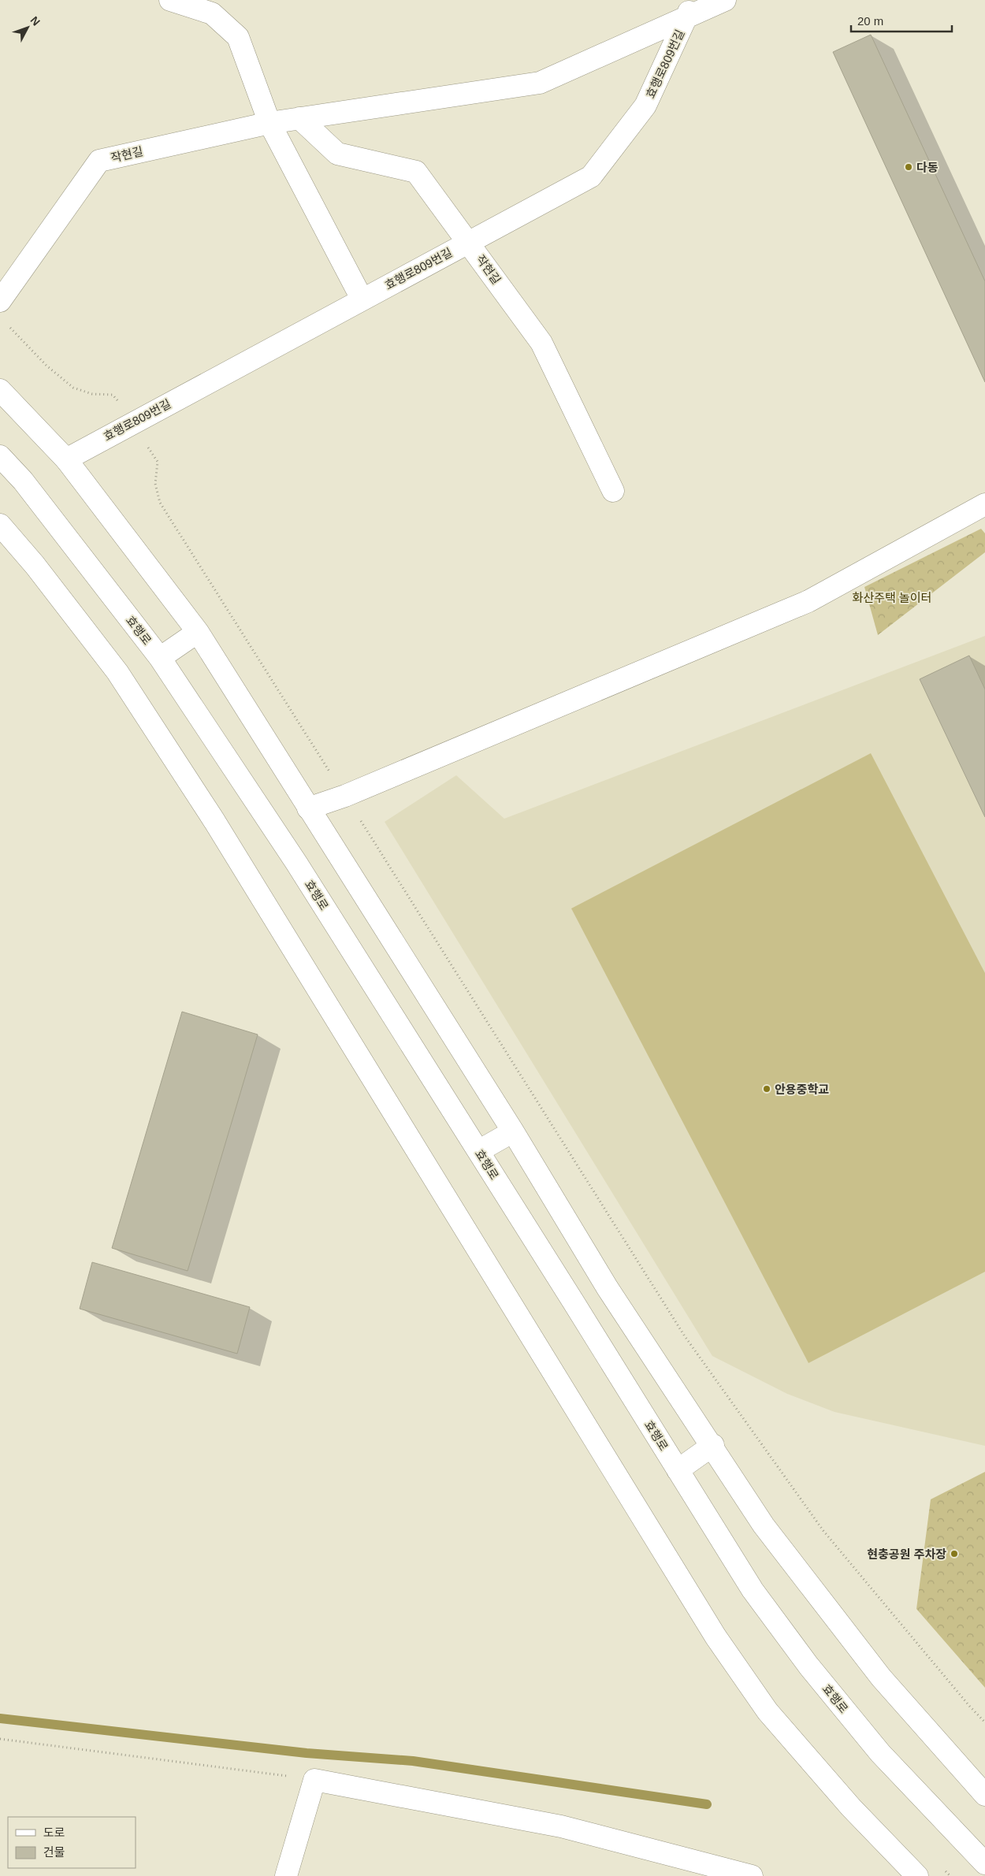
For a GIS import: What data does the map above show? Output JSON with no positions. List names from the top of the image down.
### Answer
{
  "streets": {
    "main road": ["효행로809번길", "작현길", "효행로"]
  },
  "crossings": [
    ["효행로809번길", "작현길"]
  ],
  "parks": ["화산주택 놀이터"],
  "places": ["다동", "안용중학교", "현충공원 주차장"],
  "legend": ["도로", "건물"],
  "scale_bar": "20 m",
  "north": "top right"
}
